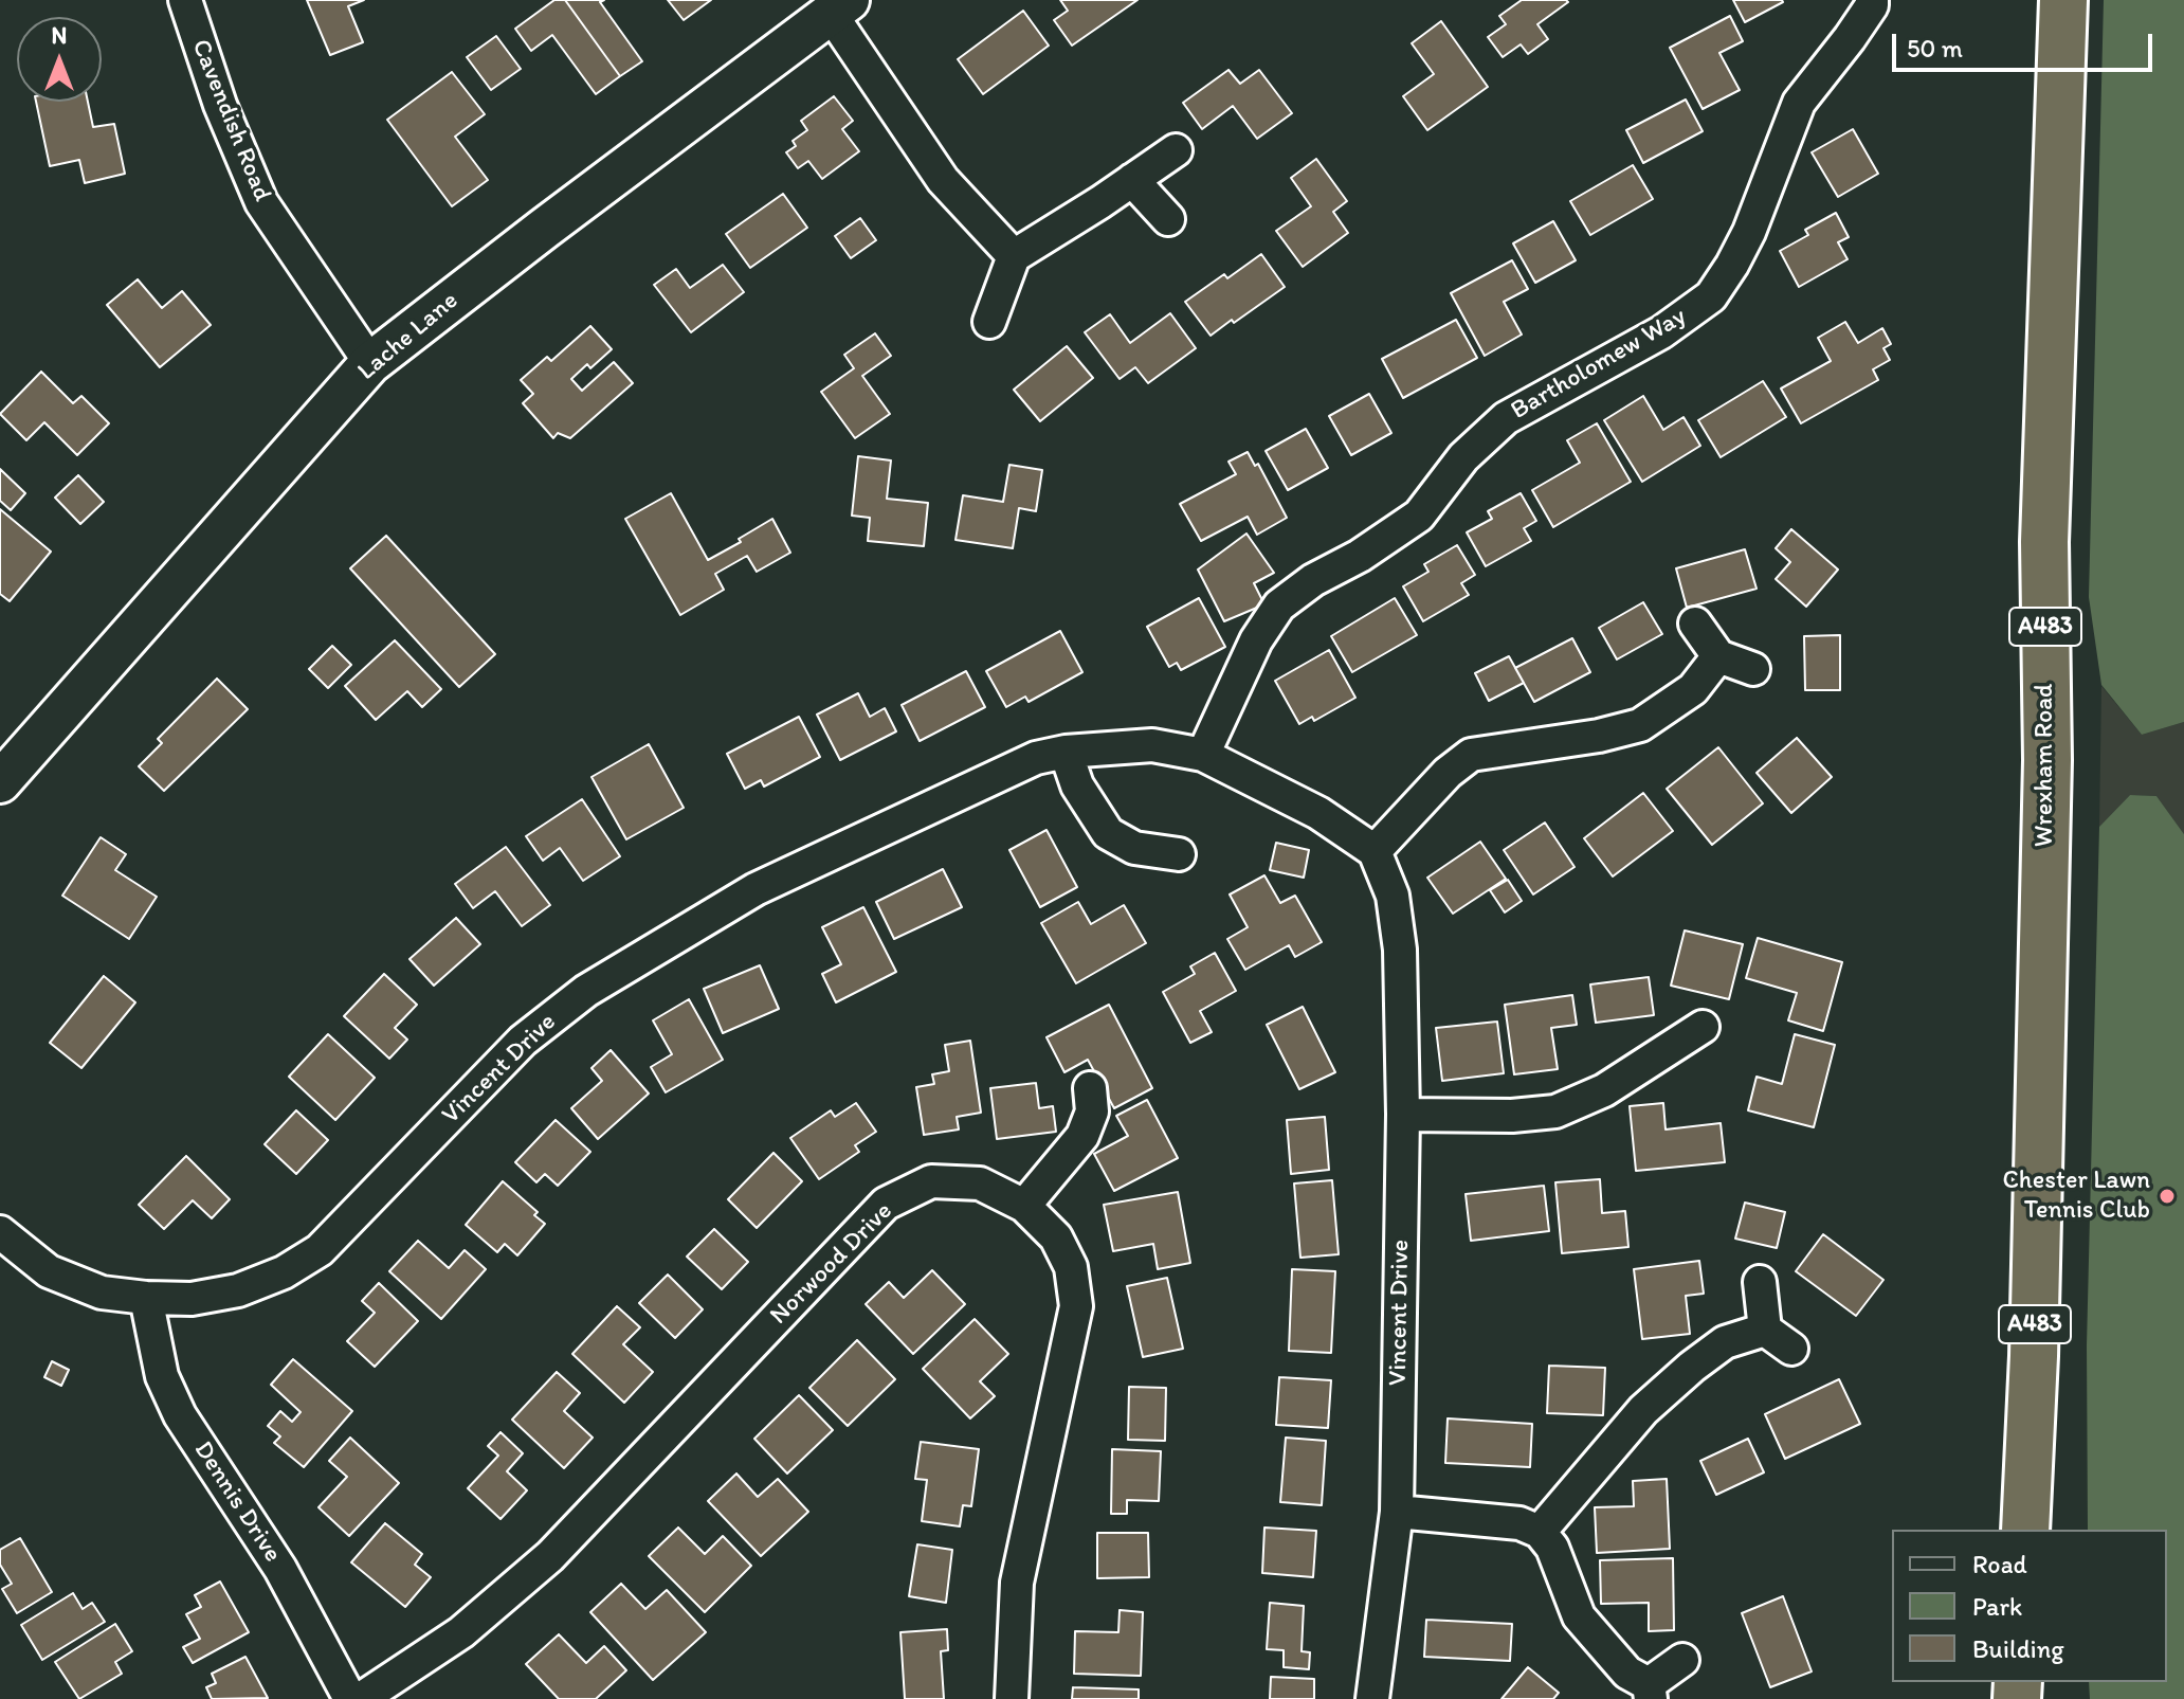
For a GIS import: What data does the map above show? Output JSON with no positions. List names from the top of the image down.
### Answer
{
  "streets": {
    "highway": ["A483", "Wrexham Road"],
    "street": [
      "Cavendish Road",
      "Lache Lane",
      "Bartholomew Way",
      "Vincent Drive",
      "Norwood Drive",
      "Dennis Drive"
    ]
  },
  "crossings": [
    ["Cavendish Road", "Lache Lane"],
    ["Bartholomew Way", "Vincent Drive"],
    ["Vincent Drive", "Dennis Drive"]
  ],
  "places": ["Chester Lawn Tennis Club"],
  "legend": ["Road", "Park", "Building"],
  "scale_bar": "50 m",
  "north": "top"
}
